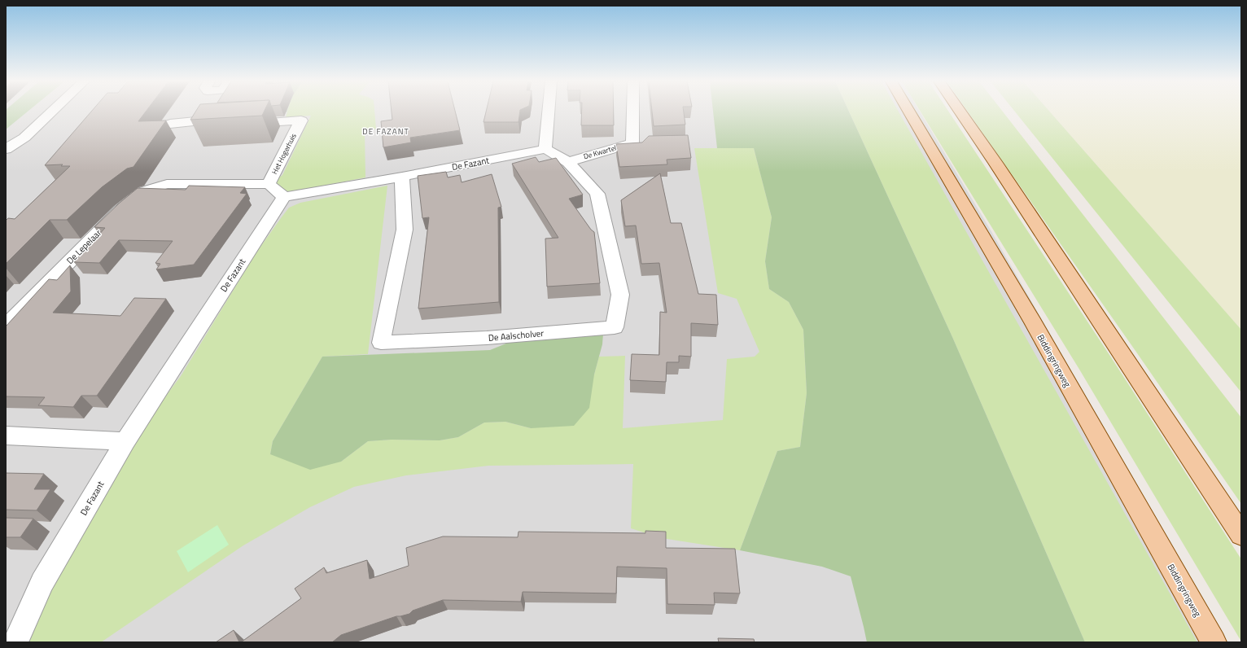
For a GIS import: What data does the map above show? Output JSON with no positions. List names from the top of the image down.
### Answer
{
  "streets": {
    "main road": ["Biddingringweg"],
    "street": [
      "De Kwartel",
      "Het Hogerhuis",
      "De Fazant",
      "De Lepelaar",
      "De Aalscholver"
    ]
  },
  "crossings": [
    ["De Kwartel", "De Aalscholver"],
    ["Het Hogerhuis", "De Lepelaar"],
    ["De Fazant", "De Aalscholver"]
  ],
  "districts": ["DE FAZANT"]
}
